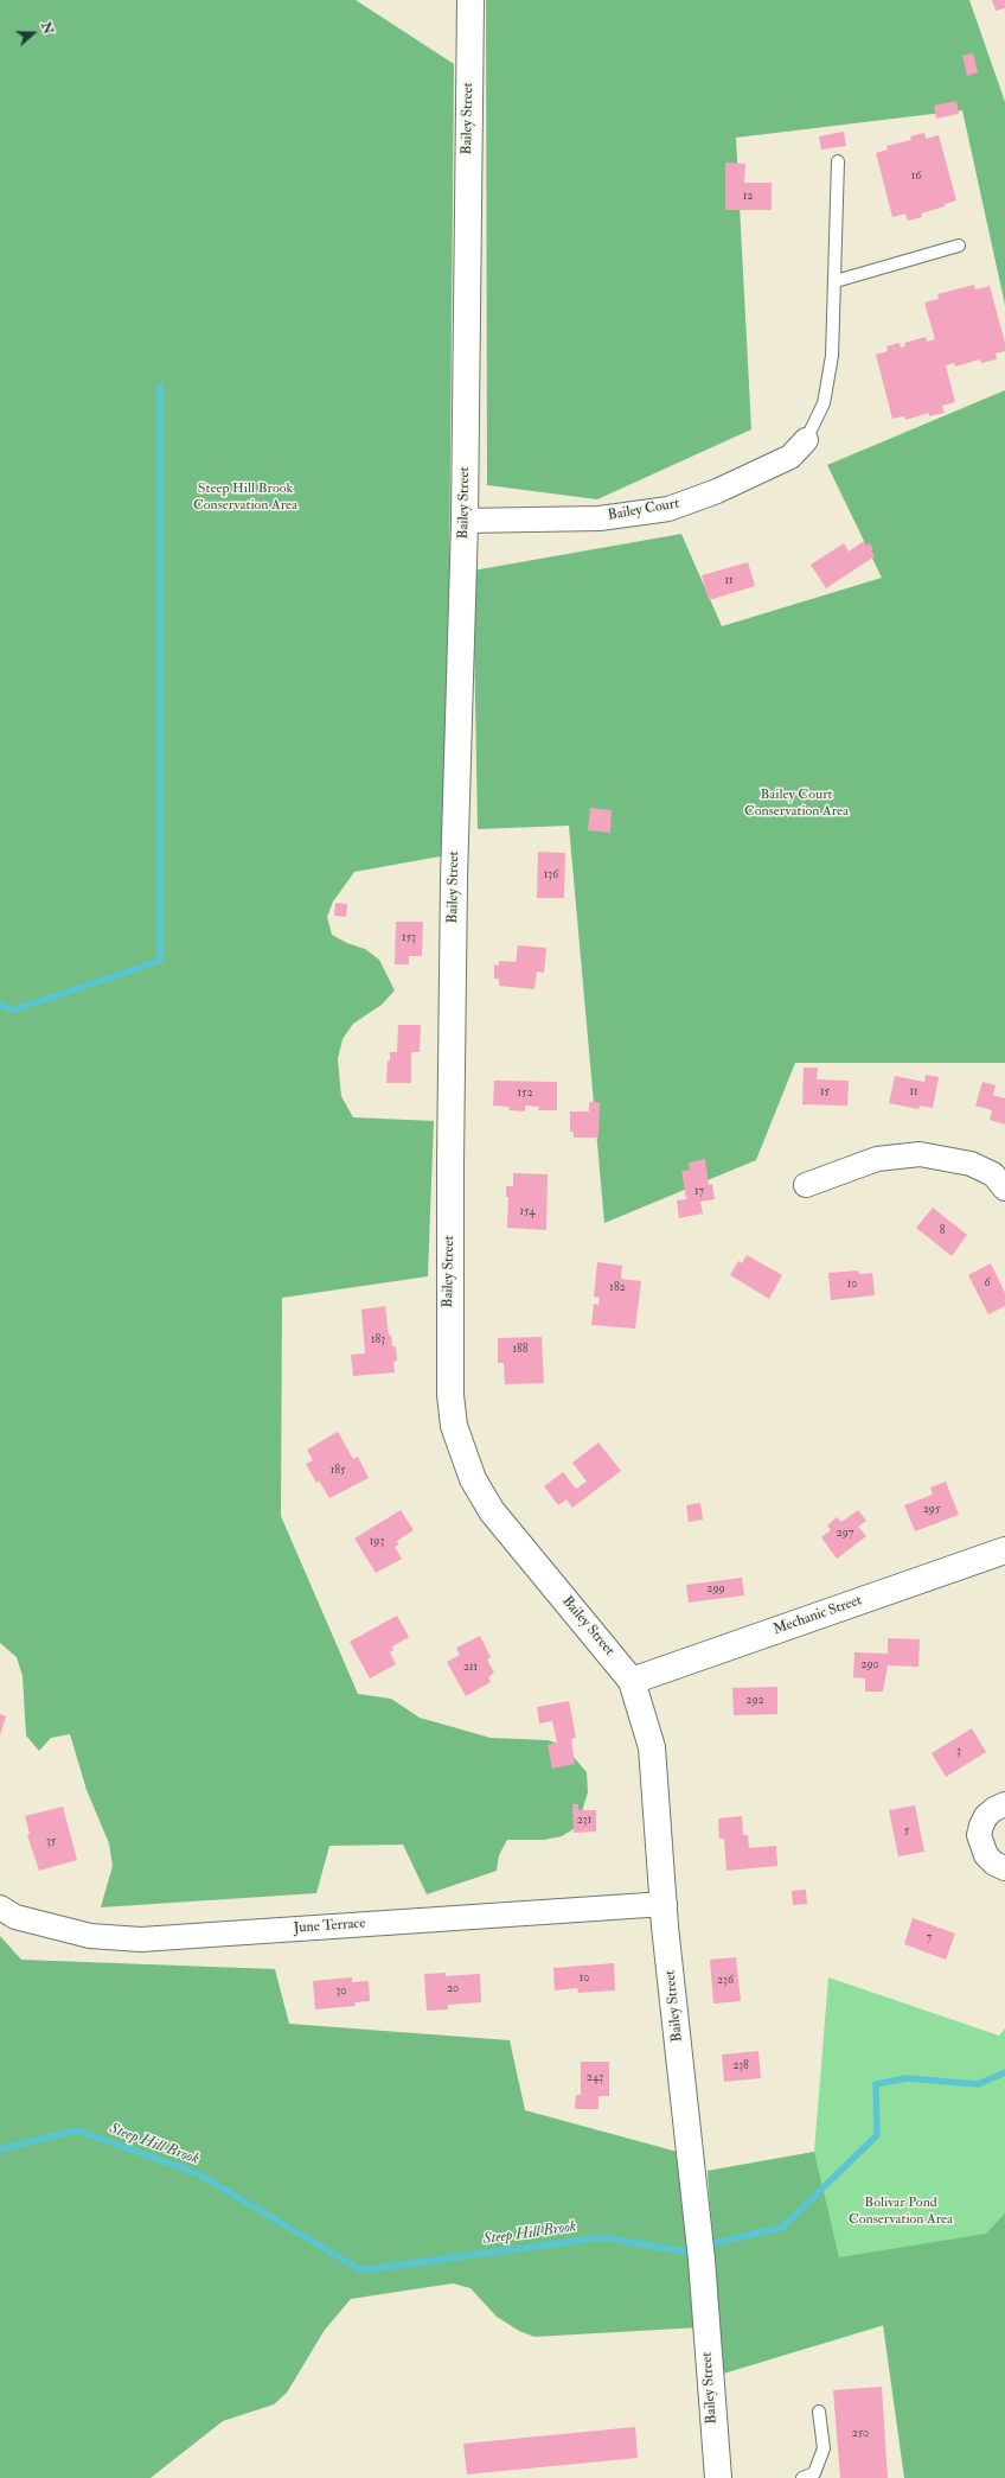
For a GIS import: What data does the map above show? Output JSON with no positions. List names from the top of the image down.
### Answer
{
  "streets": {
    "street": [
      "Bailey Street",
      "Bailey Court",
      "Mechanic Street",
      "June Terrace"
    ]
  },
  "crossings": [
    ["Bailey Street", "Bailey Court"],
    ["Bailey Street", "Mechanic Street"],
    ["Bailey Street", "June Terrace"]
  ],
  "water": ["Steep Hill Brook"],
  "parks": ["Steep Hill Brook Conservation Area", "Bailey Court Conservation Area", "Bolivar Pond Conservation Area"],
  "house_numbers": [
    "16",
    "12",
    "11",
    "136",
    "153",
    "15",
    "11",
    "152",
    "17",
    "154",
    "8",
    "6",
    "10",
    "182",
    "183",
    "188",
    "185",
    "295",
    "297",
    "193",
    "299",
    "290",
    "211",
    "292",
    "3",
    "231",
    "5",
    "35",
    "7",
    "10",
    "236",
    "20",
    "30",
    "238",
    "243",
    "250"
  ],
  "north": "right"
}
